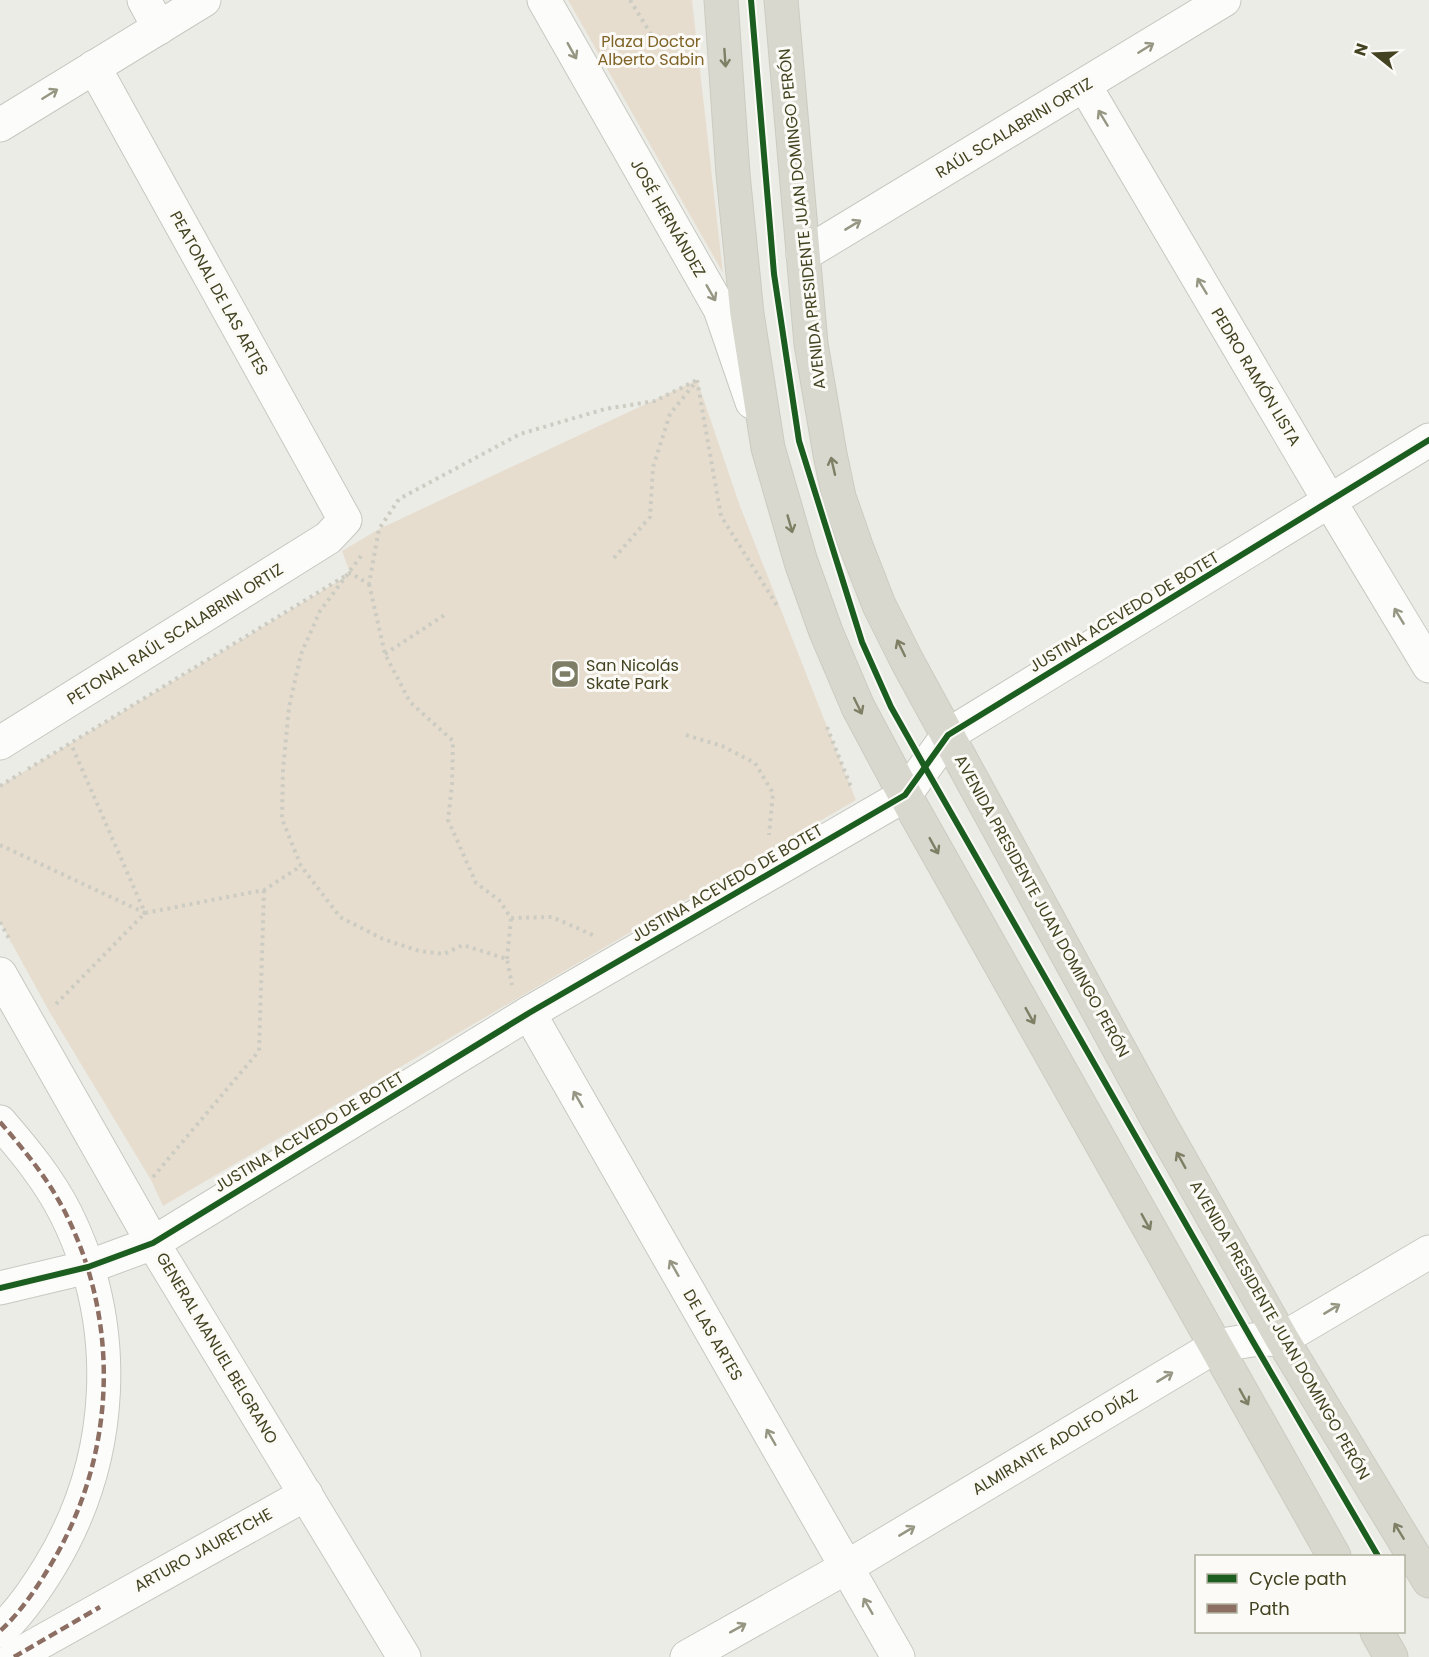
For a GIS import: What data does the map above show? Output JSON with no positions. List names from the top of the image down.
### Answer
{
  "streets": {
    "main road": ["AVENIDA PRESIDENTE JUAN DOMINGO PERÓN"],
    "street": [
      "RAÚL SCALABRINI ORTIZ",
      "JOSÉ HERNÁNDEZ",
      "PEATONAL DE LAS ARTES",
      "PEDRO RAMÓN LISTA",
      "JUSTINA ACEVEDO DE BOTET",
      "PETONAL RAÚL SCALABRINI ORTIZ",
      "DE LAS ARTES",
      "GENERAL MANUEL BELGRANO",
      "ALMIRANTE ADOLFO DÍAZ",
      "ARTURO JAURETCHE"
    ]
  },
  "crossings": [
    ["RAÚL SCALABRINI ORTIZ", "AVENIDA PRESIDENTE JUAN DOMINGO PERÓN"],
    ["RAÚL SCALABRINI ORTIZ", "PEDRO RAMÓN LISTA"],
    ["AVENIDA PRESIDENTE JUAN DOMINGO PERÓN", "JUSTINA ACEVEDO DE BOTET"],
    ["AVENIDA PRESIDENTE JUAN DOMINGO PERÓN", "ALMIRANTE ADOLFO DÍAZ"],
    ["PEATONAL DE LAS ARTES", "PETONAL RAÚL SCALABRINI ORTIZ"],
    ["PEDRO RAMÓN LISTA", "JUSTINA ACEVEDO DE BOTET"],
    ["JUSTINA ACEVEDO DE BOTET", "DE LAS ARTES"],
    ["JUSTINA ACEVEDO DE BOTET", "GENERAL MANUEL BELGRANO"],
    ["DE LAS ARTES", "ALMIRANTE ADOLFO DÍAZ"],
    ["GENERAL MANUEL BELGRANO", "ARTURO JAURETCHE"]
  ],
  "one_way": [
    "RAÚL SCALABRINI ORTIZ",
    "JOSÉ HERNÁNDEZ",
    "PEDRO RAMÓN LISTA",
    "DE LAS ARTES",
    "ALMIRANTE ADOLFO DÍAZ"
  ],
  "parks": ["Plaza Doctor Alberto Sabin"],
  "places": {
    "sports": ["San Nicolás Skate Park"]
  },
  "legend": ["Cycle path", "Path"],
  "north": "left"
}
